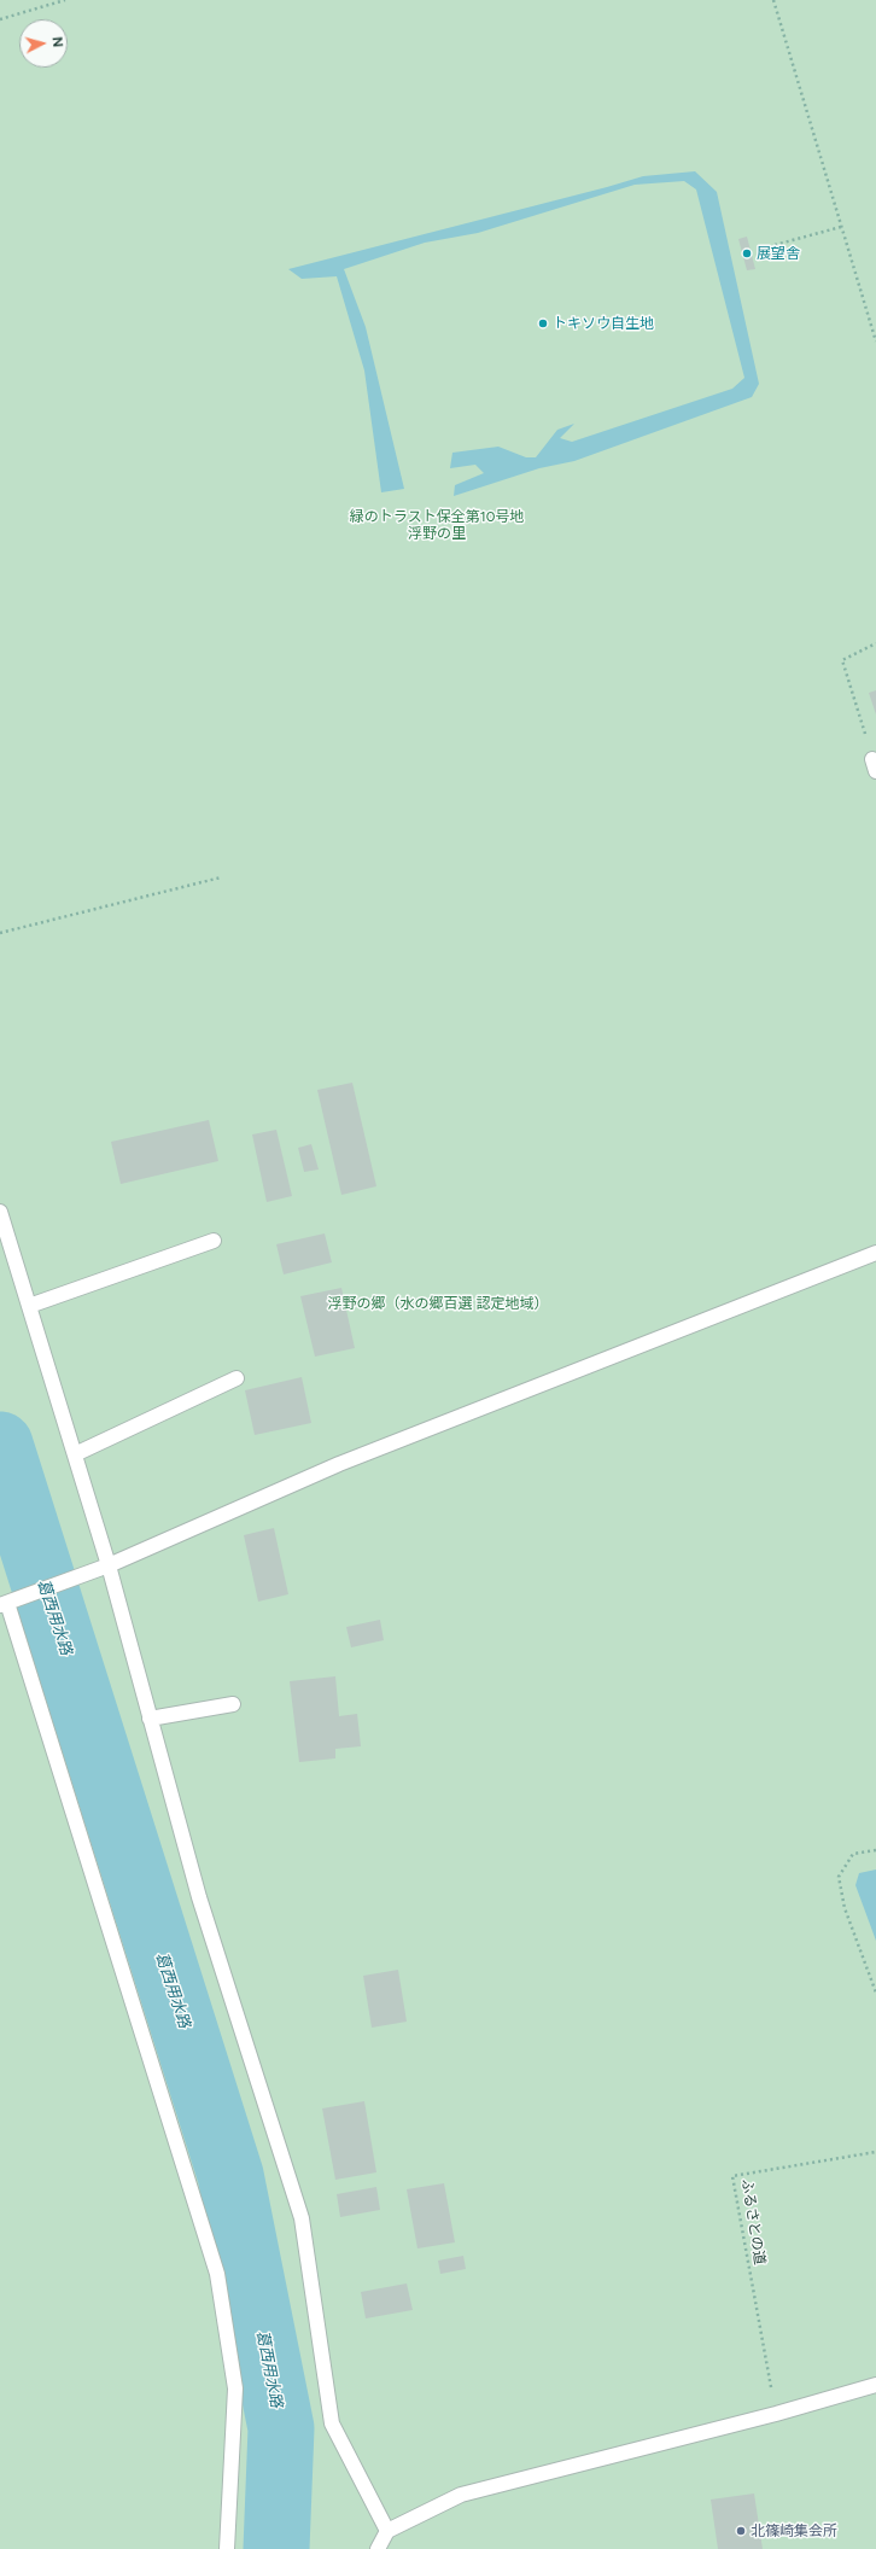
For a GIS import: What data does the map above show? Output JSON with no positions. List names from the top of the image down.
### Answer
{
  "streets": {
    "path": ["ふるさとの道"]
  },
  "water": ["葛西用水路"],
  "parks": ["緑のトラスト保全第10号地 浮野の里", "浮野の郷（水の郷百選 認定地域）"],
  "places": ["展望舎", "トキソウ自生地", "北篠崎集会所"],
  "north": "right"
}
